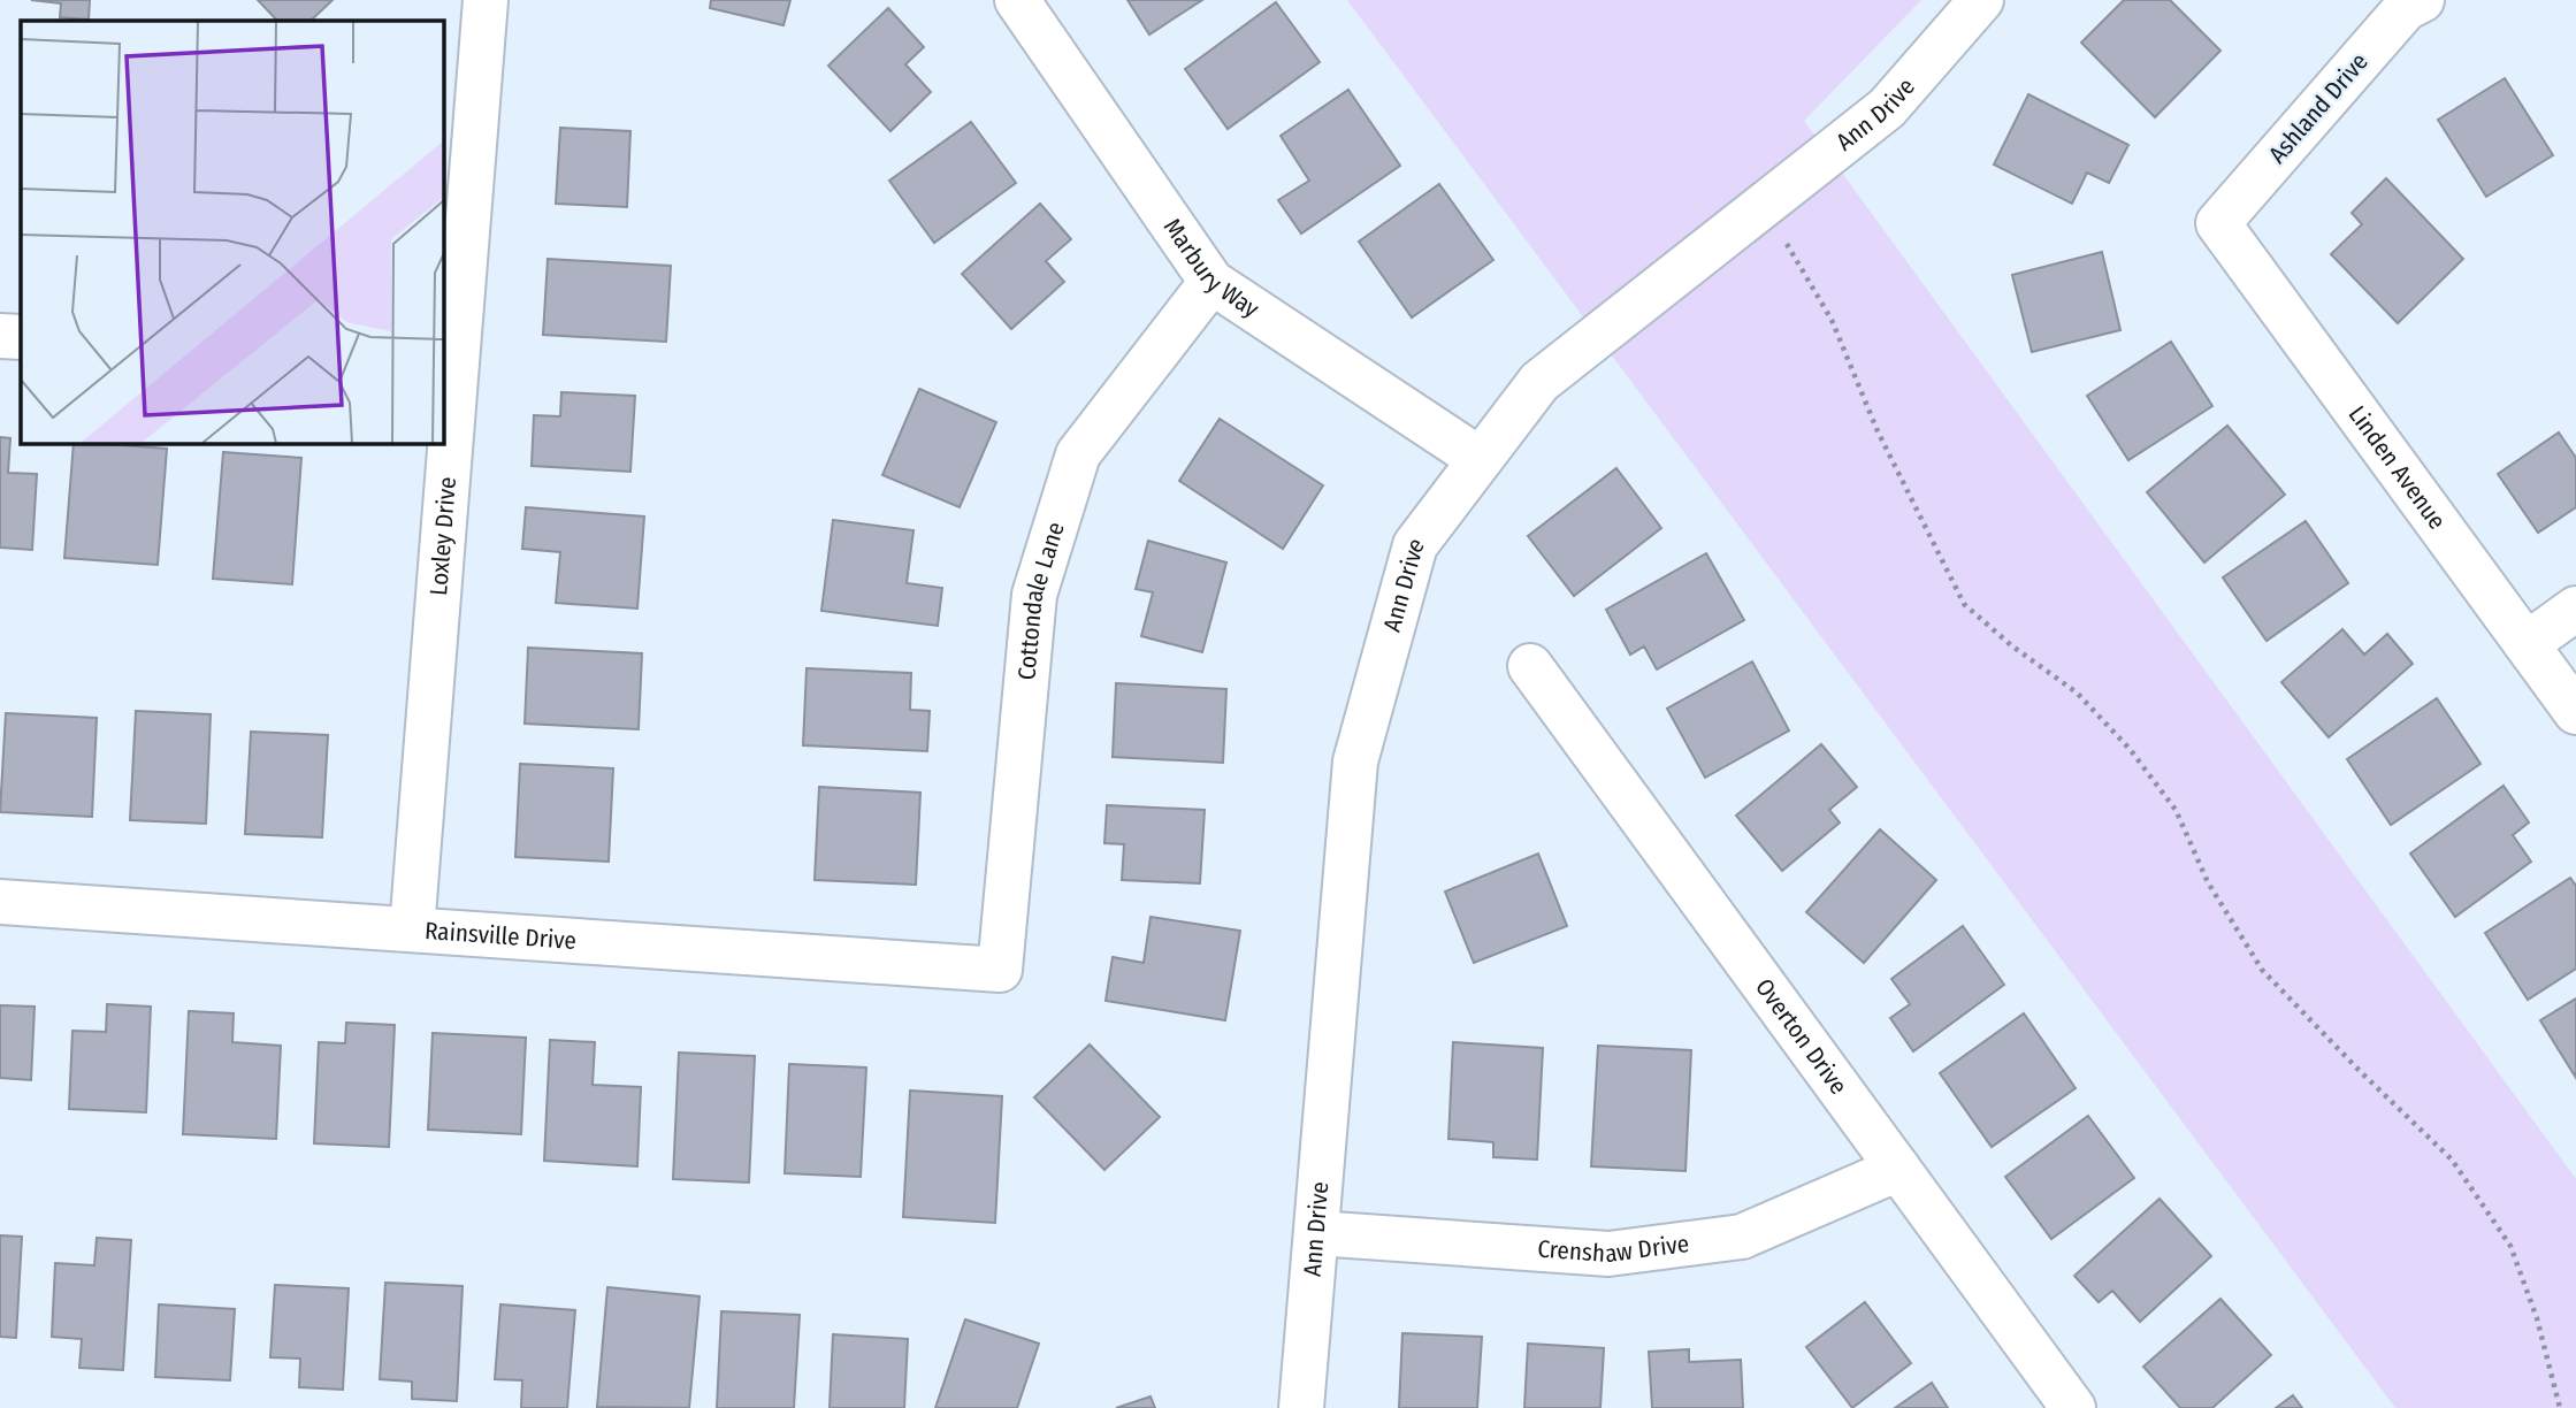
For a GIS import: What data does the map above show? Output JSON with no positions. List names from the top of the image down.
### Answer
{
  "streets": {
    "street": [
      "Ashland Drive",
      "Ann Drive",
      "Marbury Way",
      "Linden Avenue",
      "Loxley Drive",
      "Cottondale Lane",
      "Rainsville Drive",
      "Overton Drive",
      "Crenshaw Drive"
    ]
  },
  "crossings": [
    ["Ashland Drive", "Linden Avenue"],
    ["Ann Drive", "Marbury Way"],
    ["Ann Drive", "Crenshaw Drive"],
    ["Marbury Way", "Cottondale Lane"],
    ["Loxley Drive", "Rainsville Drive"],
    ["Cottondale Lane", "Rainsville Drive"],
    ["Overton Drive", "Crenshaw Drive"]
  ]
}
